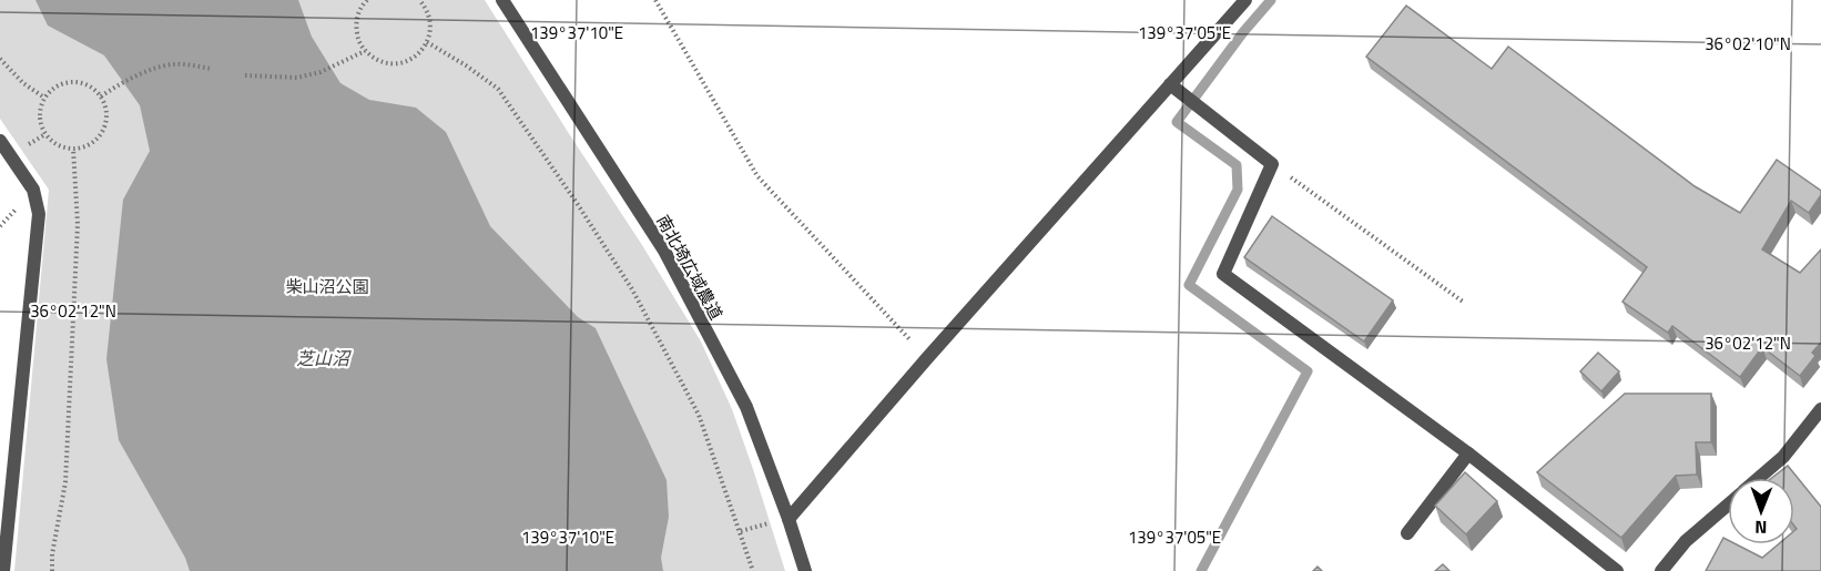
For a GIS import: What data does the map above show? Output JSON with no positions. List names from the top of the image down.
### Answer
{
  "streets": {
    "street": ["南北埼広域農道"]
  },
  "water": ["芝山沼"],
  "parks": ["柴山沼公園"],
  "north": "bottom",
  "coordinates": [
    "139°37'10\"E",
    "139°37'05\"E",
    "36°02'10\"N",
    "36°02'12\"N"
  ]
}
